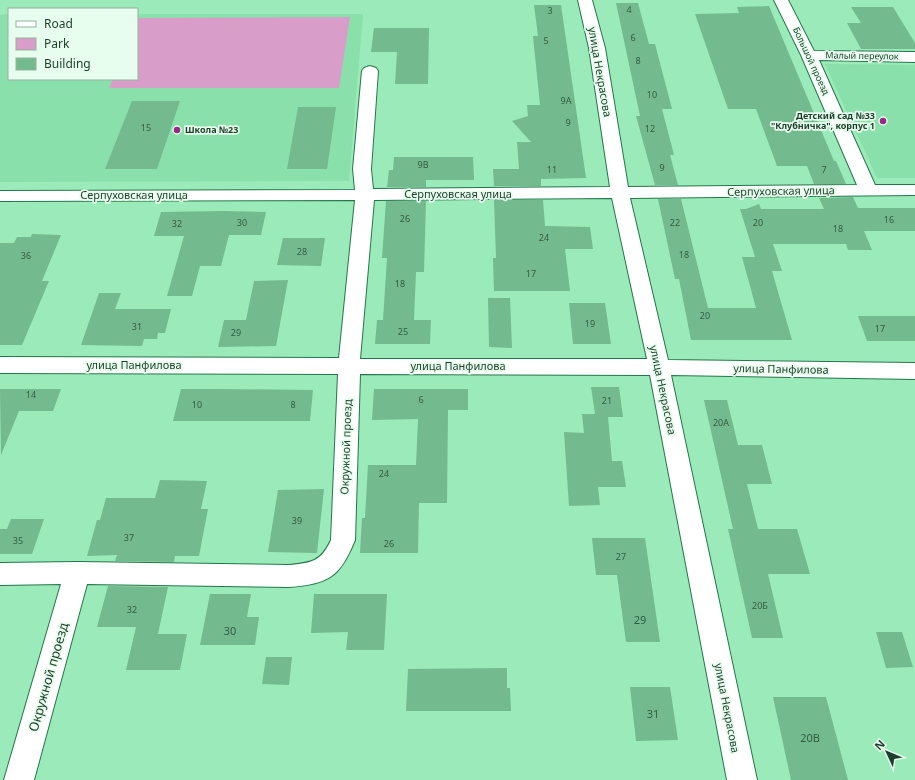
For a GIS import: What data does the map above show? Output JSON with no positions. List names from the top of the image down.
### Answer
{
  "streets": {
    "street": [
      "Малый переулок",
      "Большой проезд",
      "улица Некрасова",
      "Серпуховская улица",
      "улица Панфилова",
      "Окружной проезд"
    ]
  },
  "crossings": [
    ["Малый переулок", "Большой проезд"],
    ["Большой проезд", "Серпуховская улица"],
    ["улица Некрасова", "Серпуховская улица"],
    ["улица Некрасова", "улица Панфилова"],
    ["Серпуховская улица", "Окружной проезд"],
    ["улица Панфилова", "Окружной проезд"]
  ],
  "places": ["Детский сад №33 \"Клубничка\", корпус 1", "Школа №23"],
  "house_numbers": [
    "4",
    "3",
    "6",
    "5",
    "8",
    "10",
    "9А",
    "9",
    "15",
    "12",
    "9В",
    "9",
    "11",
    "7",
    "26",
    "16",
    "30",
    "22",
    "20",
    "32",
    "18",
    "24",
    "28",
    "18",
    "36",
    "17",
    "18",
    "20",
    "19",
    "31",
    "17",
    "25",
    "29",
    "14",
    "6",
    "21",
    "10",
    "8",
    "20А",
    "24",
    "39",
    "37",
    "35",
    "26",
    "27",
    "20Б",
    "32",
    "29",
    "30",
    "31",
    "20В"
  ],
  "legend": ["Road", "Park", "Building"],
  "north": "top left"
}
